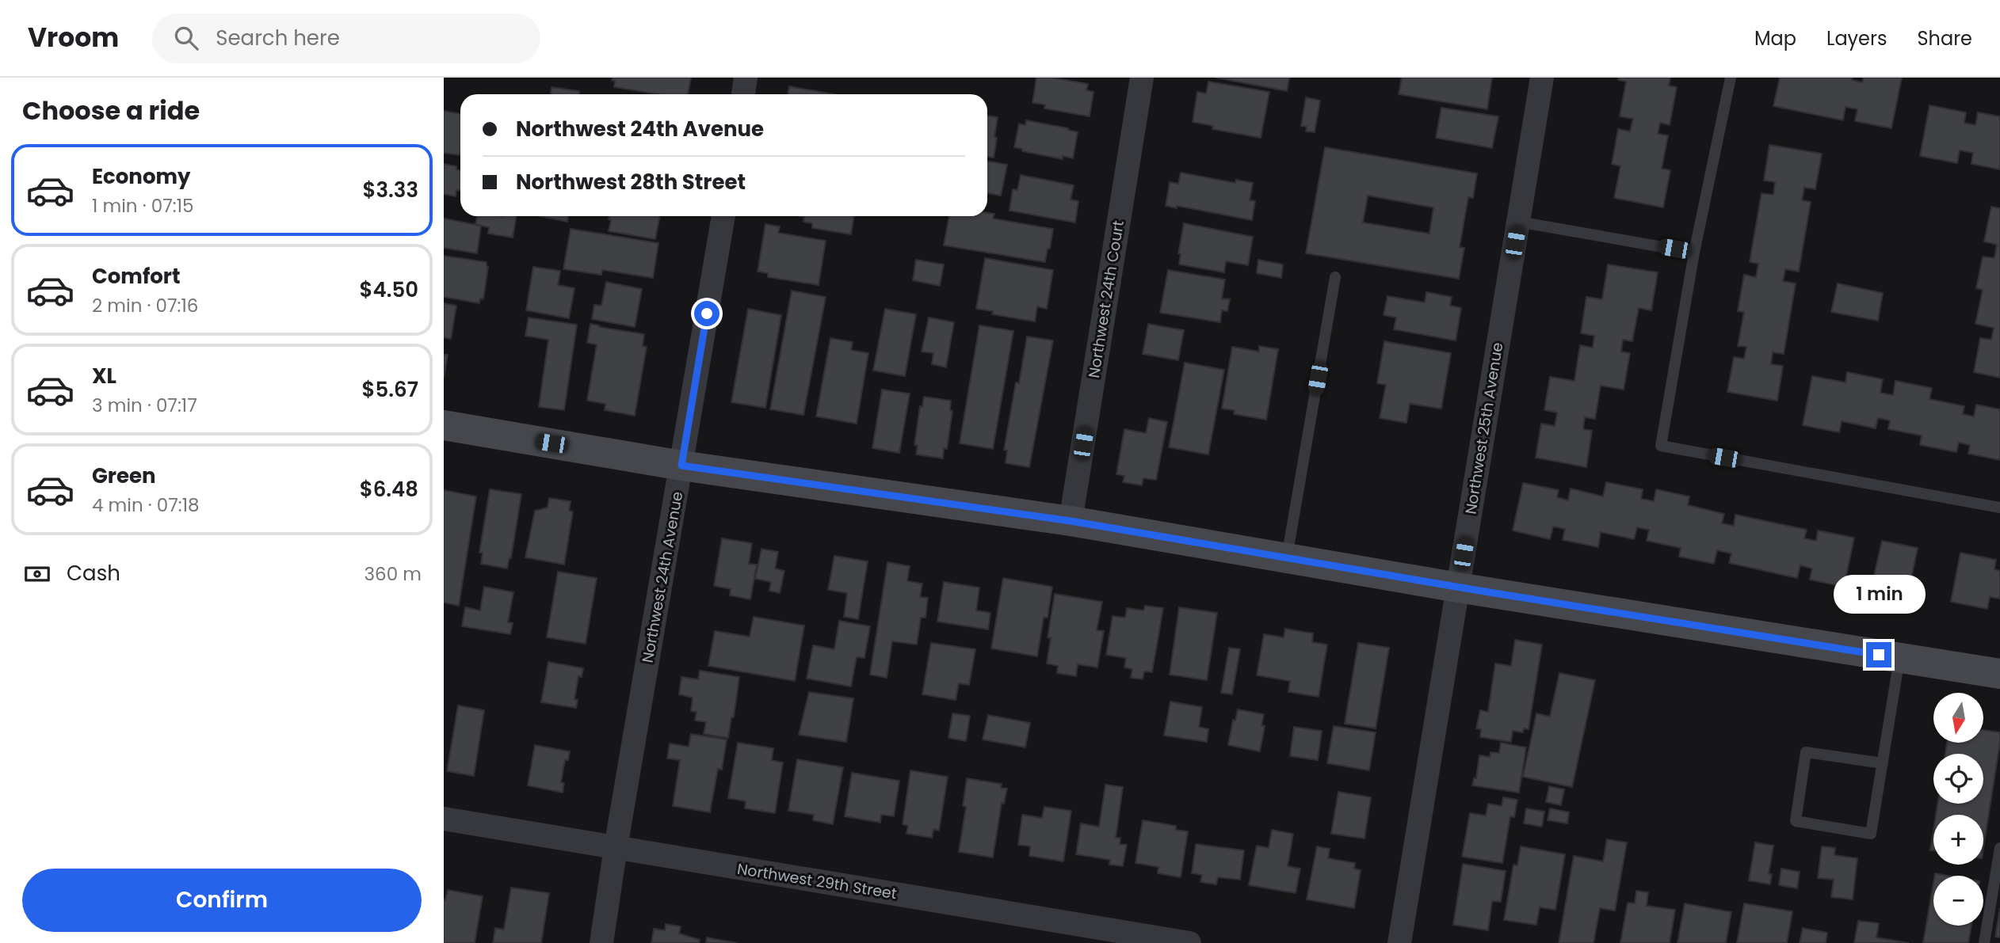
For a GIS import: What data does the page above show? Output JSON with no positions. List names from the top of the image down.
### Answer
{
  "streets": {
    "street": [
      "Northwest 24th Court",
      "Northwest 25th Avenue",
      "Northwest 24th Avenue",
      "Northwest 29th Street"
    ]
  },
  "crossings": [
    ["Northwest 24th Avenue", "Northwest 29th Street"]
  ],
  "north": "bottom",
  "page": {
    "header": "Vroom",
    "search": "Search here",
    "nav": ["Map", "Layers", "Share"],
    "heading": "Choose a ride",
    "banner": ["Northwest 24th Avenue", "Northwest 28th Street"],
    "list": [
      {
        "name": "Economy",
        "note": "1 min · 07:15",
        "value": "$3.33"
      },
      {
        "name": "Comfort",
        "note": "2 min · 07:16",
        "value": "$4.50"
      },
      {
        "name": "XL",
        "note": "3 min · 07:17",
        "value": "$5.67"
      },
      {
        "name": "Green",
        "note": "4 min · 07:18",
        "value": "$6.48"
      }
    ],
    "pay": ["Cash", "360 m"],
    "bubble": "1 min",
    "map_buttons": ["+", "−"],
    "buttons": "Confirm"
  }
}
